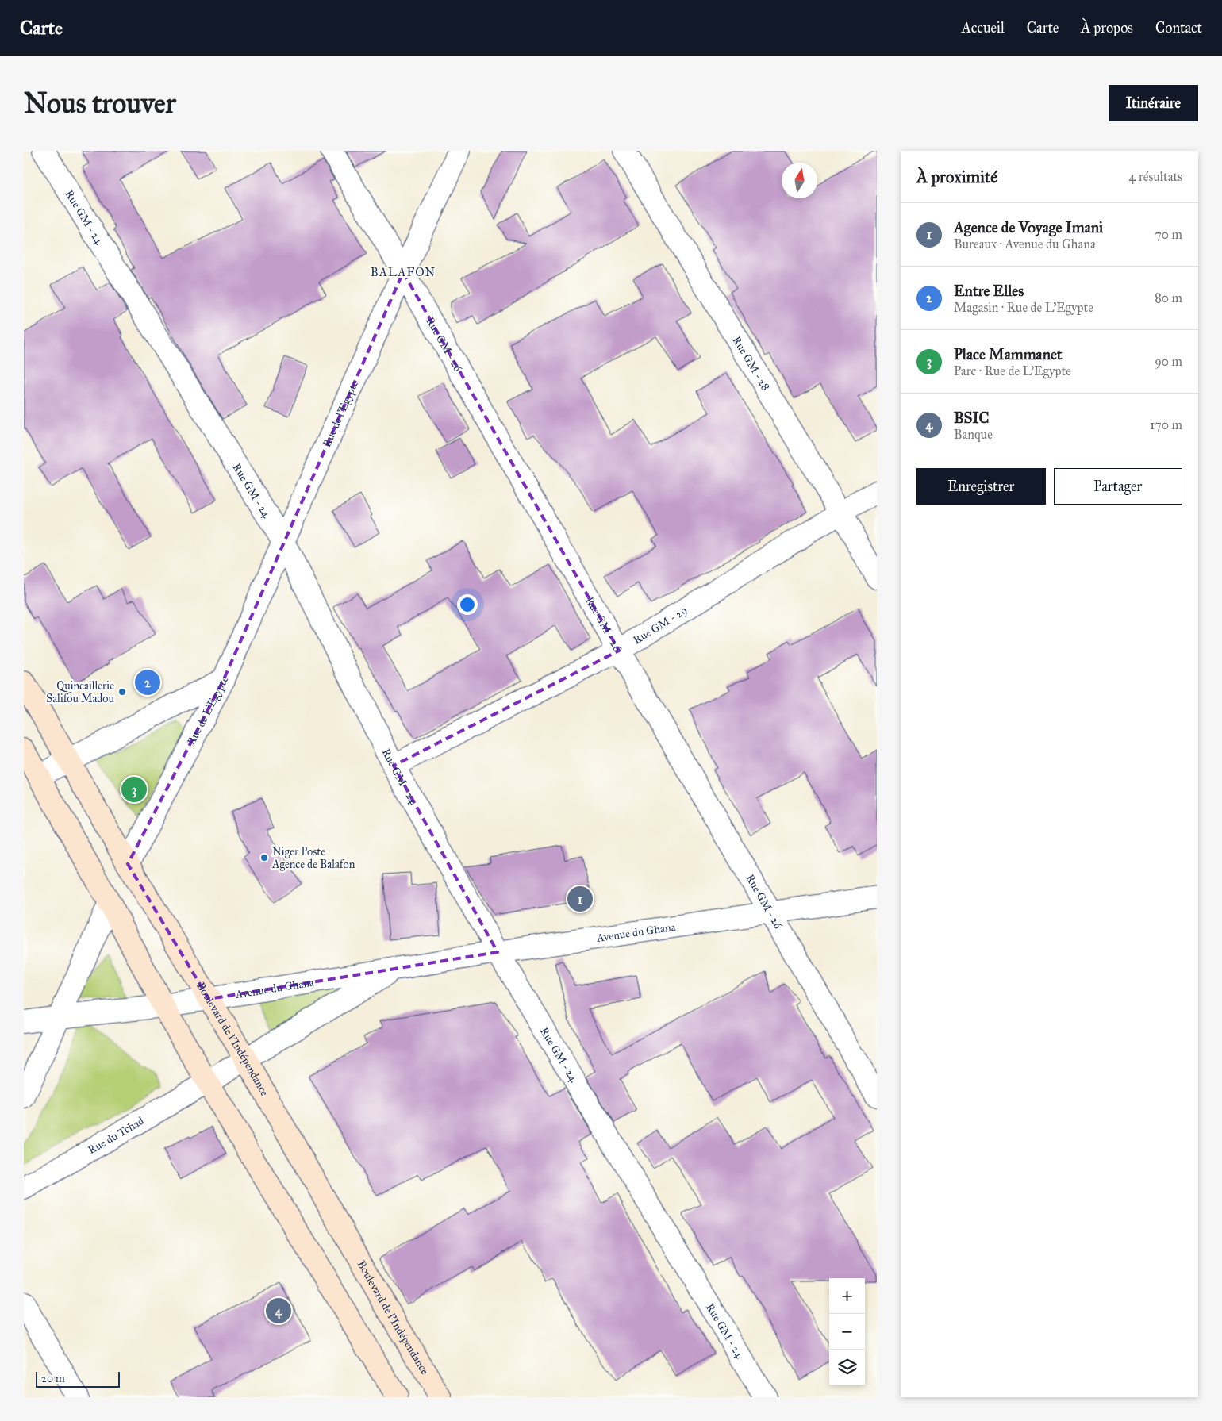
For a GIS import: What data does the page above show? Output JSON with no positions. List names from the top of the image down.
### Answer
{
  "streets": {
    "main road": ["Boulevard de l'Indépendance"],
    "street": [
      "Rue GM - 24",
      "Rue GM - 26",
      "Rue GM - 28",
      "Rue de l'Egypte",
      "Rue GM - 29",
      "Rue de L'Egypte",
      "Avenue du Ghana",
      "Rue du Tchad"
    ]
  },
  "crossings": [
    ["Rue GM - 24", "Rue de l'Egypte"],
    ["Rue GM - 24", "Rue GM - 29"],
    ["Rue GM - 24", "Avenue du Ghana"],
    ["Rue GM - 26", "Rue de l'Egypte"],
    ["Rue GM - 26", "Rue GM - 29"],
    ["Rue GM - 26", "Avenue du Ghana"],
    ["Rue GM - 28", "Rue GM - 29"],
    ["Rue de l'Egypte", "Rue de L'Egypte"],
    ["Rue de L'Egypte", "Boulevard de l'Indépendance"],
    ["Avenue du Ghana", "Boulevard de l'Indépendance"],
    ["Avenue du Ghana", "Rue du Tchad"]
  ],
  "districts": ["BALAFON"],
  "places": ["Quincaillerie Salifou Madou", "Niger Poste Agence de Balafon"],
  "scale_bar": "20 m",
  "north": "top",
  "page": {
    "header": "Carte",
    "nav": [
      "Accueil",
      "Carte",
      "À propos",
      "Contact"
    ],
    "buttons": [
      "Itinéraire",
      ["Enregistrer", "Partager"]
    ],
    "title": "Nous trouver",
    "heading": ["À proximité", "4 résultats"],
    "list": [
      {
        "mark": "1",
        "name": "Agence de Voyage Imani",
        "note": "Bureaux · Avenue du Ghana",
        "value": "70 m"
      },
      {
        "mark": "2",
        "name": "Entre Elles",
        "note": "Magasin · Rue de L'Egypte",
        "value": "80 m"
      },
      {
        "mark": "3",
        "name": "Place Mammanet",
        "note": "Parc · Rue de L'Egypte",
        "value": "90 m"
      },
      {
        "mark": "4",
        "name": "BSIC",
        "note": "Banque",
        "value": "170 m"
      }
    ],
    "pins": [
      "2",
      "3",
      "1",
      "4"
    ],
    "map_buttons": ["+", "−"],
    "scale": "20 m"
  }
}
